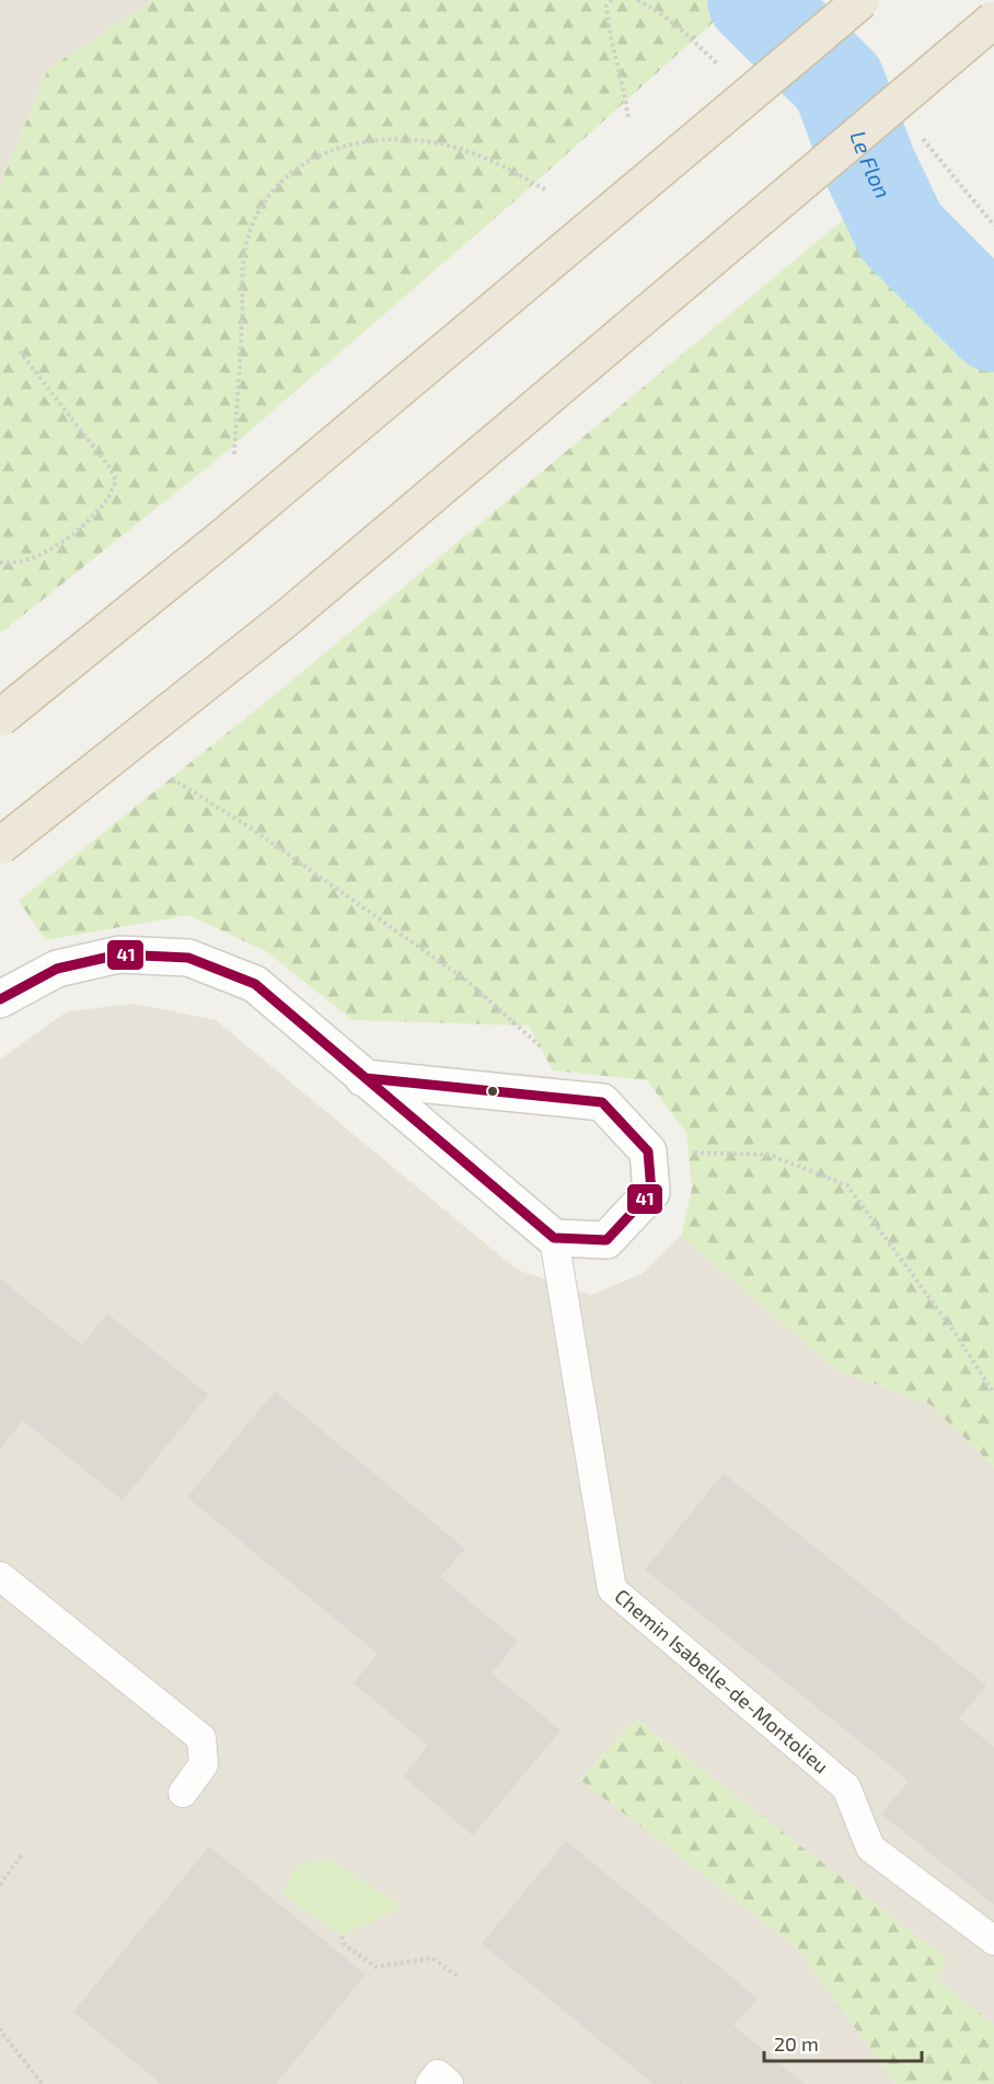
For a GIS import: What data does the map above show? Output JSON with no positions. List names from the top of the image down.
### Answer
{
  "streets": {
    "lane": ["Chemin Isabelle-de-Montolieu"]
  },
  "water": ["Le Flon"],
  "lines": ["transit line 41"],
  "scale_bar": "20 m"
}
